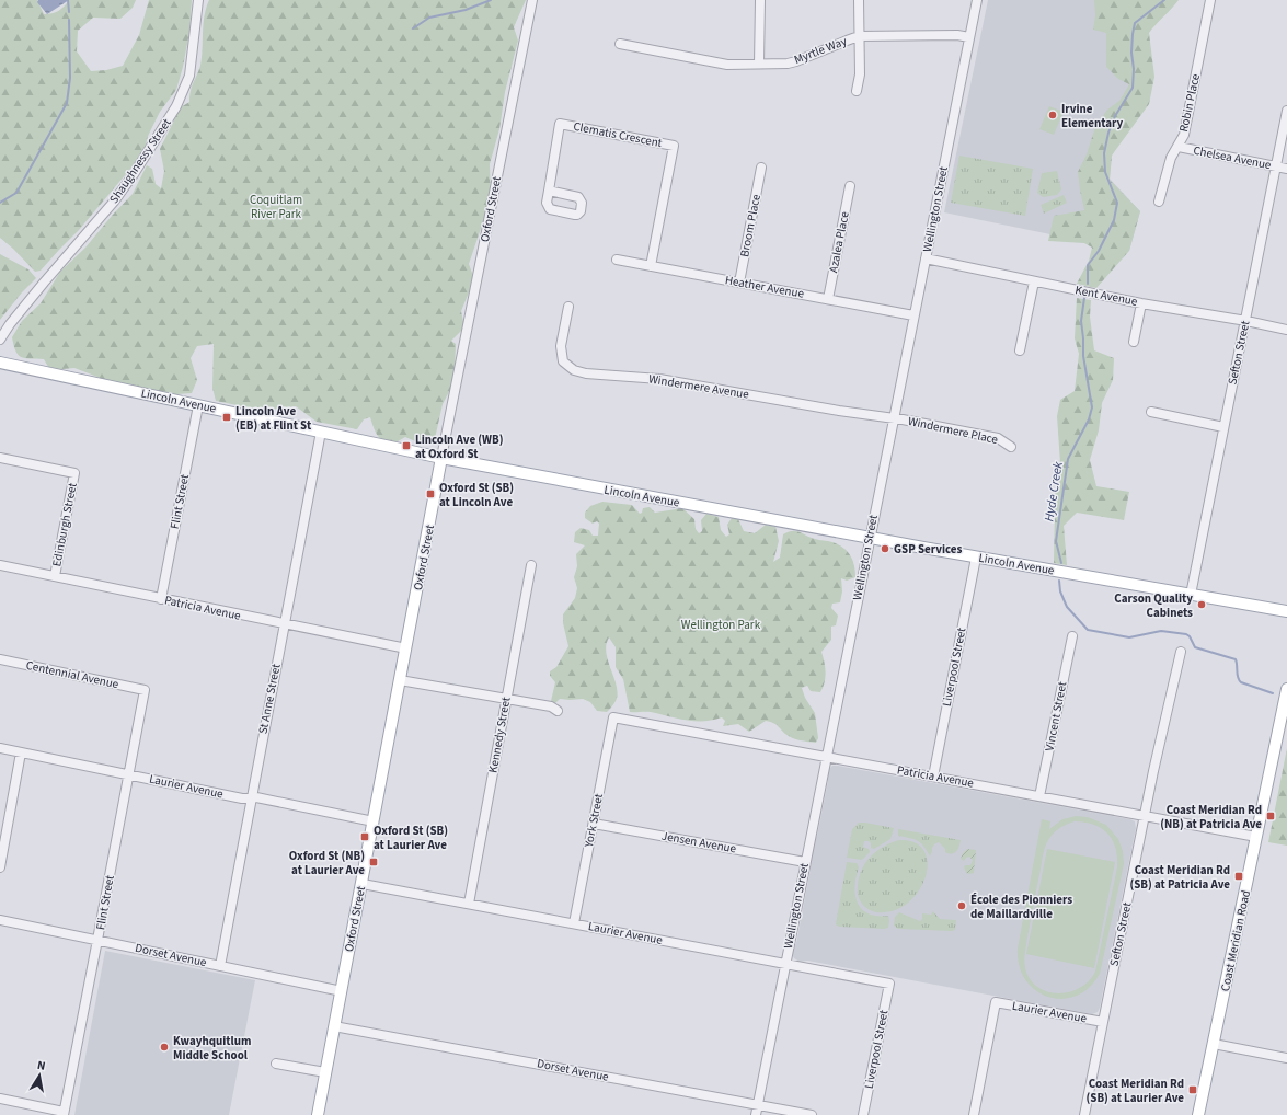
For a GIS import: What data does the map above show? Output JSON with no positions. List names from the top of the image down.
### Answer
{
  "streets": {
    "main road": ["Oxford Street", "Lincoln Avenue", "Coast Meridian Road"],
    "street": [
      "Myrtle Way",
      "Robin Place",
      "Clematis Crescent",
      "Chelsea Avenue",
      "Shaughnessy Street",
      "Wellington Street",
      "Broom Place",
      "Azalea Place",
      "Heather Avenue",
      "Kent Avenue",
      "Sefton Street",
      "Windermere Avenue",
      "Windermere Place",
      "Flint Street",
      "Edinburgh Street",
      "Patricia Avenue",
      "Liverpool Street",
      "Centennial Avenue",
      "St Anne Street",
      "Vincent Street",
      "Kennedy Street",
      "Laurier Avenue",
      "York Street",
      "Jensen Avenue",
      "Dorset Avenue"
    ]
  },
  "crossings": [
    ["Myrtle Way", "Wellington Street"],
    ["Robin Place", "Chelsea Avenue"],
    ["Clematis Crescent", "Heather Avenue"],
    ["Chelsea Avenue", "Sefton Street"],
    ["Oxford Street", "Lincoln Avenue"],
    ["Oxford Street", "Patricia Avenue"],
    ["Oxford Street", "Laurier Avenue"],
    ["Oxford Street", "Dorset Avenue"],
    ["Wellington Street", "Heather Avenue"],
    ["Wellington Street", "Kent Avenue"],
    ["Wellington Street", "Windermere Avenue"],
    ["Wellington Street", "Lincoln Avenue"],
    ["Wellington Street", "Windermere Place"],
    ["Wellington Street", "Patricia Avenue"],
    ["Wellington Street", "Laurier Avenue"],
    ["Wellington Street", "Jensen Avenue"],
    ["Wellington Street", "Dorset Avenue"],
    ["Broom Place", "Heather Avenue"],
    ["Azalea Place", "Heather Avenue"],
    ["Kent Avenue", "Sefton Street"],
    ["Sefton Street", "Lincoln Avenue"],
    ["Sefton Street", "Patricia Avenue"],
    ["Sefton Street", "Laurier Avenue"],
    ["Windermere Avenue", "Windermere Place"],
    ["Lincoln Avenue", "Flint Street"],
    ["Lincoln Avenue", "Liverpool Street"],
    ["Lincoln Avenue", "St Anne Street"],
    ["Flint Street", "Patricia Avenue"],
    ["Flint Street", "Centennial Avenue"],
    ["Flint Street", "Laurier Avenue"],
    ["Flint Street", "Dorset Avenue"],
    ["Edinburgh Street", "Patricia Avenue"],
    ["Patricia Avenue", "Liverpool Street"],
    ["Patricia Avenue", "St Anne Street"],
    ["Patricia Avenue", "Vincent Street"],
    ["Patricia Avenue", "York Street"],
    ["Patricia Avenue", "Coast Meridian Road"],
    ["Liverpool Street", "Laurier Avenue"],
    ["St Anne Street", "Laurier Avenue"],
    ["St Anne Street", "Dorset Avenue"],
    ["Kennedy Street", "Laurier Avenue"],
    ["Laurier Avenue", "York Street"],
    ["York Street", "Jensen Avenue"]
  ],
  "water": ["Hyde Creek"],
  "parks": ["Coquitlam River Park", "Wellington Park"],
  "places": {
    "other": [
      "Irvine Elementary",
      "GSP Services",
      "Carson Quality Cabinets",
      "École des Pionniers de Maillardville",
      "Kwayhquitlum Middle School"
    ],
    "transit": [
      "Lincoln Ave (EB) at Flint St",
      "Lincoln Ave (WB) at Oxford St",
      "Oxford St (SB) at Lincoln Ave",
      "Coast Meridian Rd (NB) at Patricia Ave",
      "Oxford St (SB) at Laurier Ave",
      "Oxford St (NB) at Laurier Ave",
      "Coast Meridian Rd (SB) at Patricia Ave",
      "Coast Meridian Rd (SB) at Laurier Ave"
    ]
  },
  "north": "top"
}
